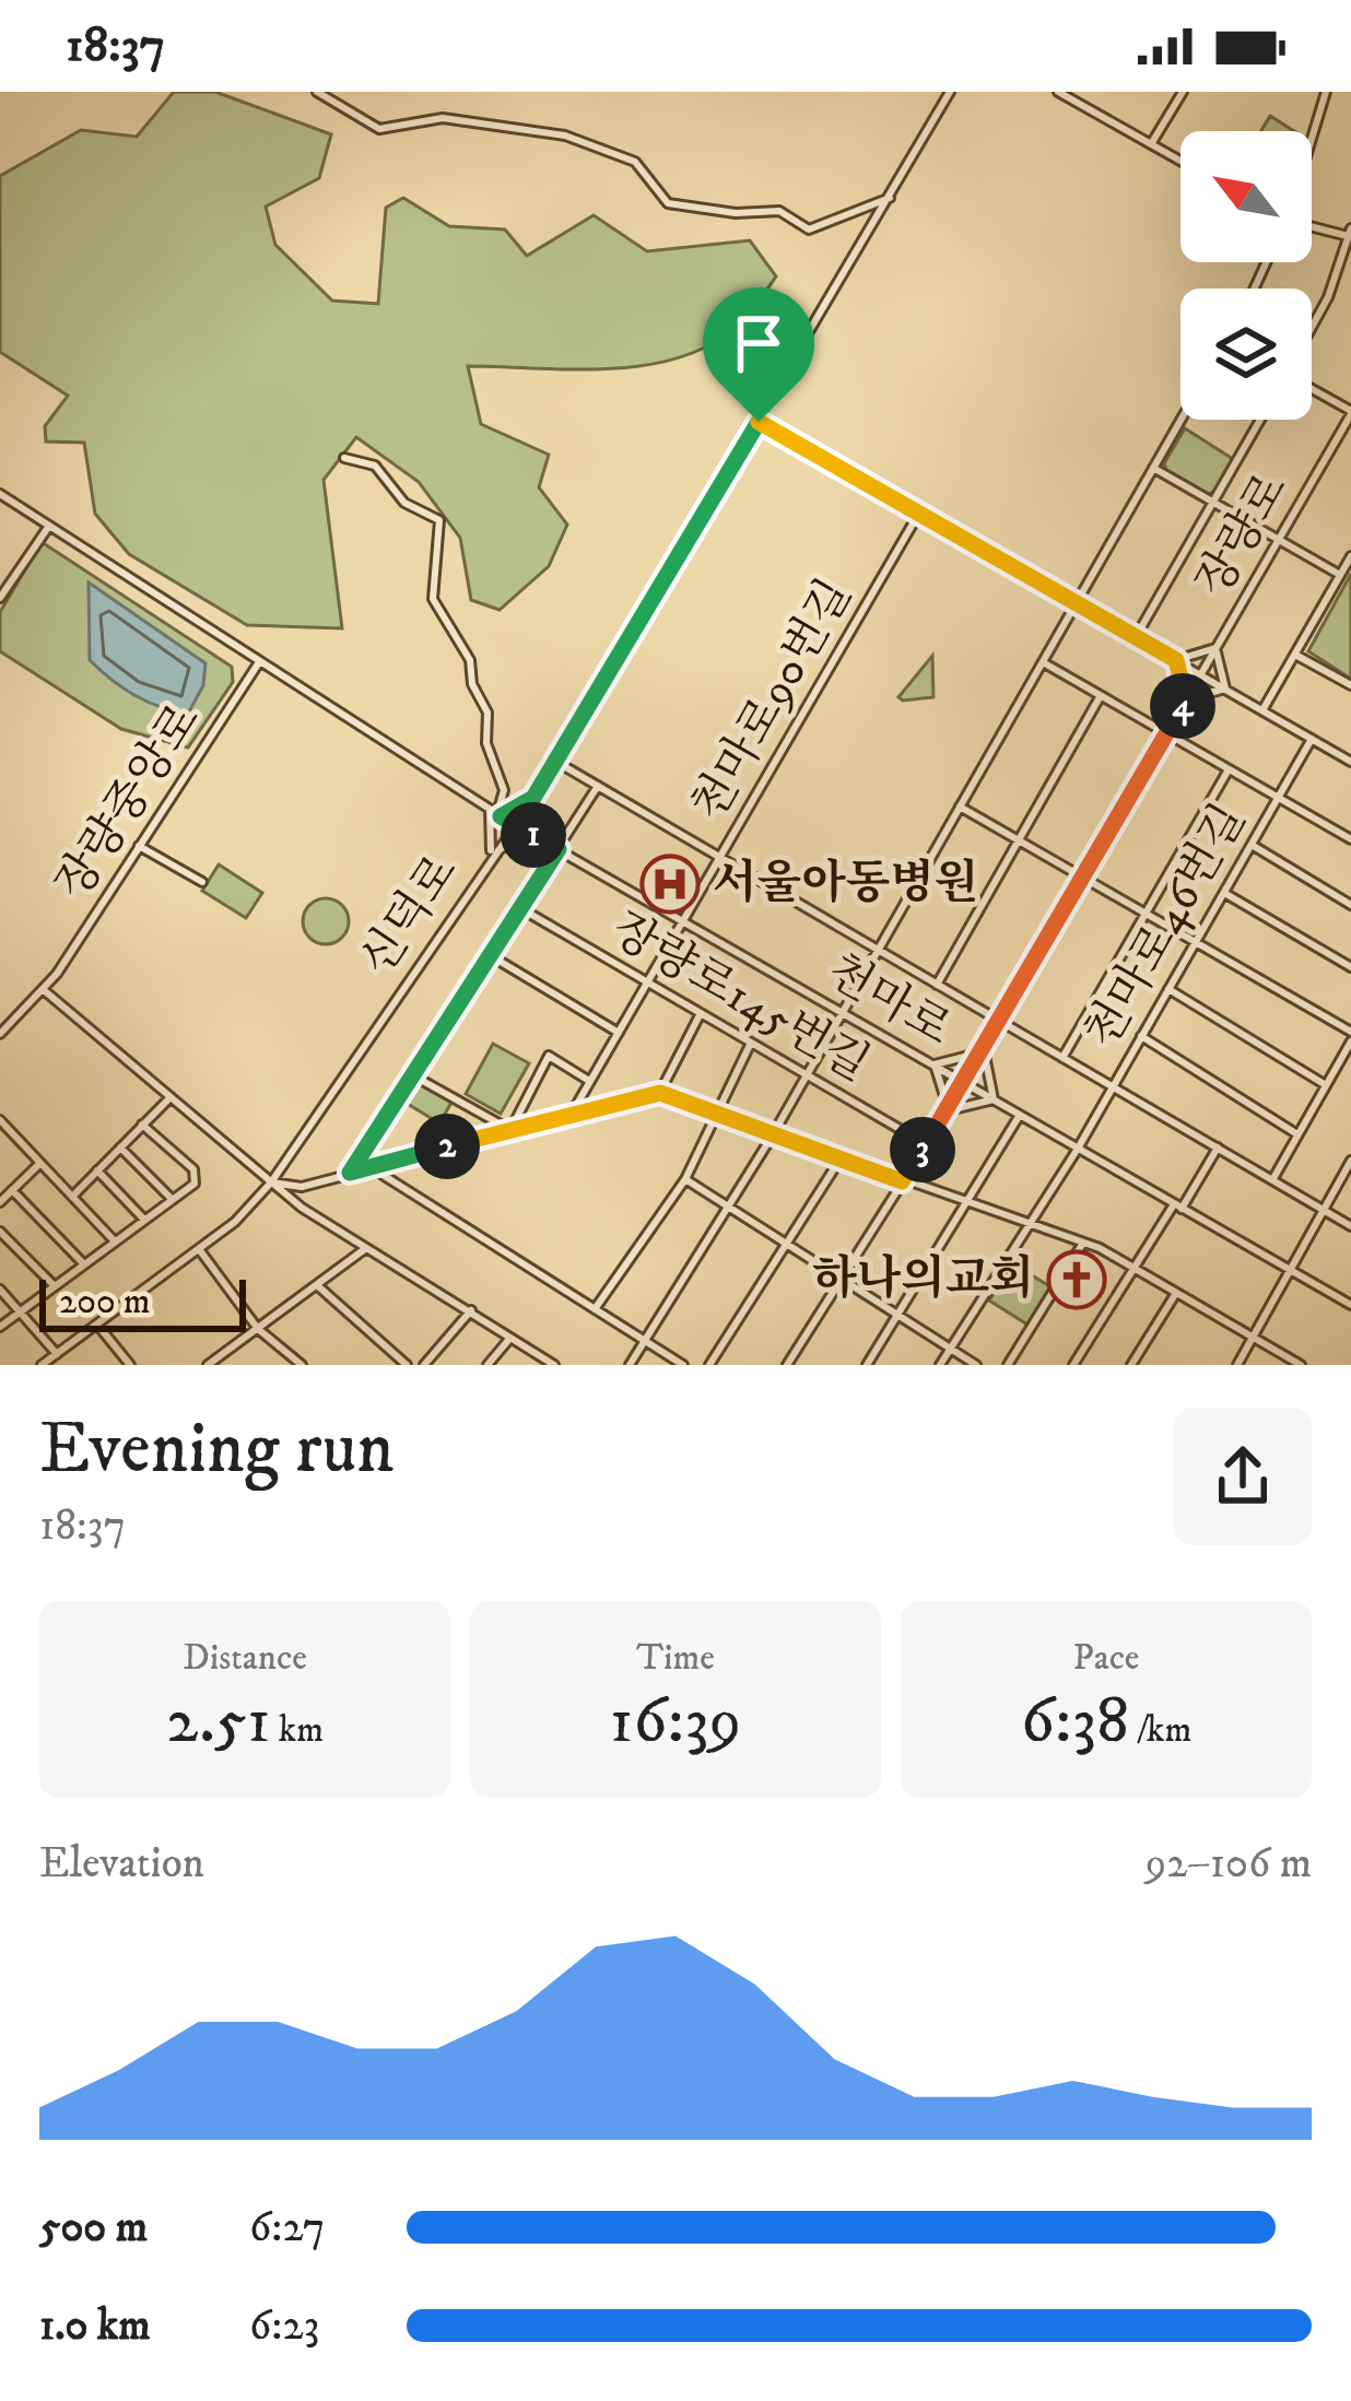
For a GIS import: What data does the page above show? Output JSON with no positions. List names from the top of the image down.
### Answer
{
  "streets": {
    "street": [
      "장량로",
      "천마로90번길",
      "장량중앙로",
      "신덕로",
      "천마로46번길",
      "장량로145번길",
      "천마로"
    ]
  },
  "crossings": [
    ["장량로", "장량로145번길"],
    ["장량로", "천마로"],
    ["천마로90번길", "장량로145번길"],
    ["천마로90번길", "천마로"],
    ["장량중앙로", "천마로"],
    ["신덕로", "천마로"],
    ["천마로46번길", "천마로"]
  ],
  "places": {
    "hospital": ["서울아동병원"],
    "church": ["하나의교회"]
  },
  "scale_bar": "200 m",
  "north": "top left",
  "page": {
    "status": "18:37",
    "pins": [
      "4",
      "1",
      "2",
      "3"
    ],
    "scale": "200 m",
    "heading": ["Evening run", "18:37"],
    "stats": [
      ["Distance", "2.51 km"],
      ["Time", "16:39"],
      ["Pace", "6:38 /km"]
    ],
    "chart": ["Elevation", "92–106 m"],
    "list": [
      {
        "name": "500 m",
        "note": "6:27"
      },
      {
        "name": "1.0 km",
        "note": "6:23"
      }
    ]
  }
}
